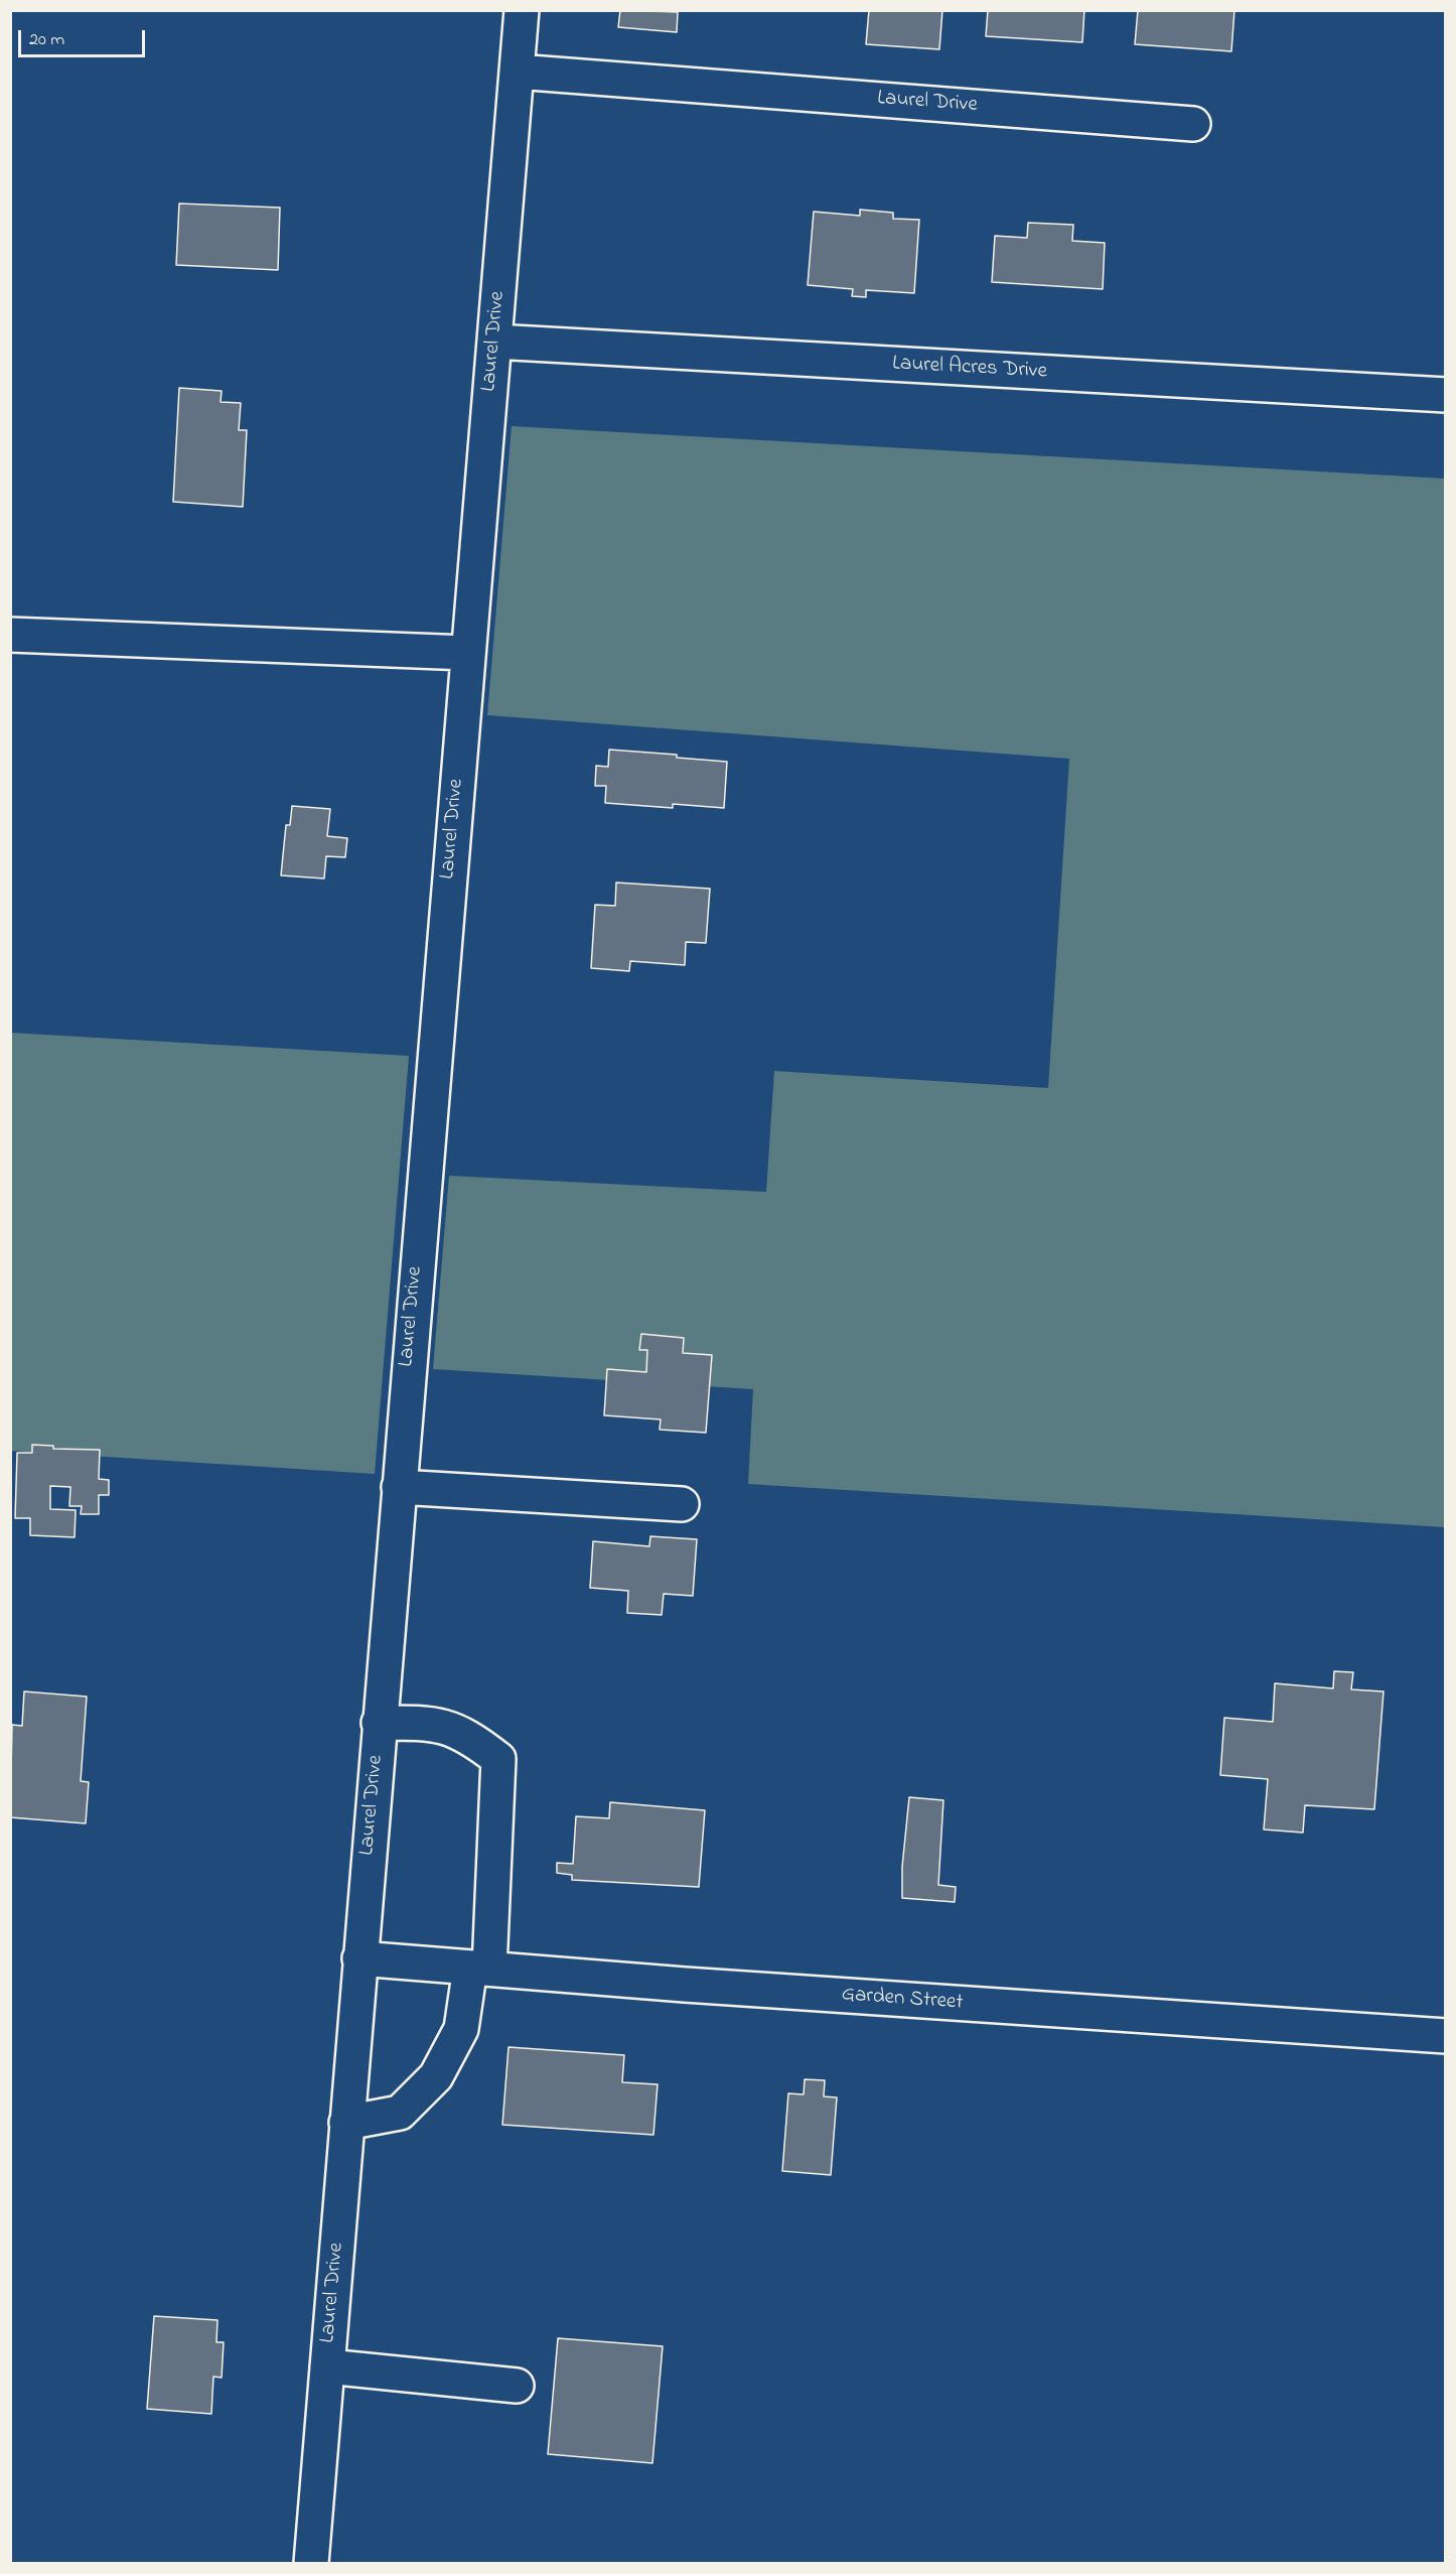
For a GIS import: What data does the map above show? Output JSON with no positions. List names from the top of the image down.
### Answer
{
  "streets": {
    "street": ["Laurel Drive", "Laurel Acres Drive", "Garden Street"]
  },
  "crossings": [
    ["Laurel Drive", "Laurel Acres Drive"],
    ["Laurel Drive", "Garden Street"]
  ],
  "scale_bar": "20 m"
}
